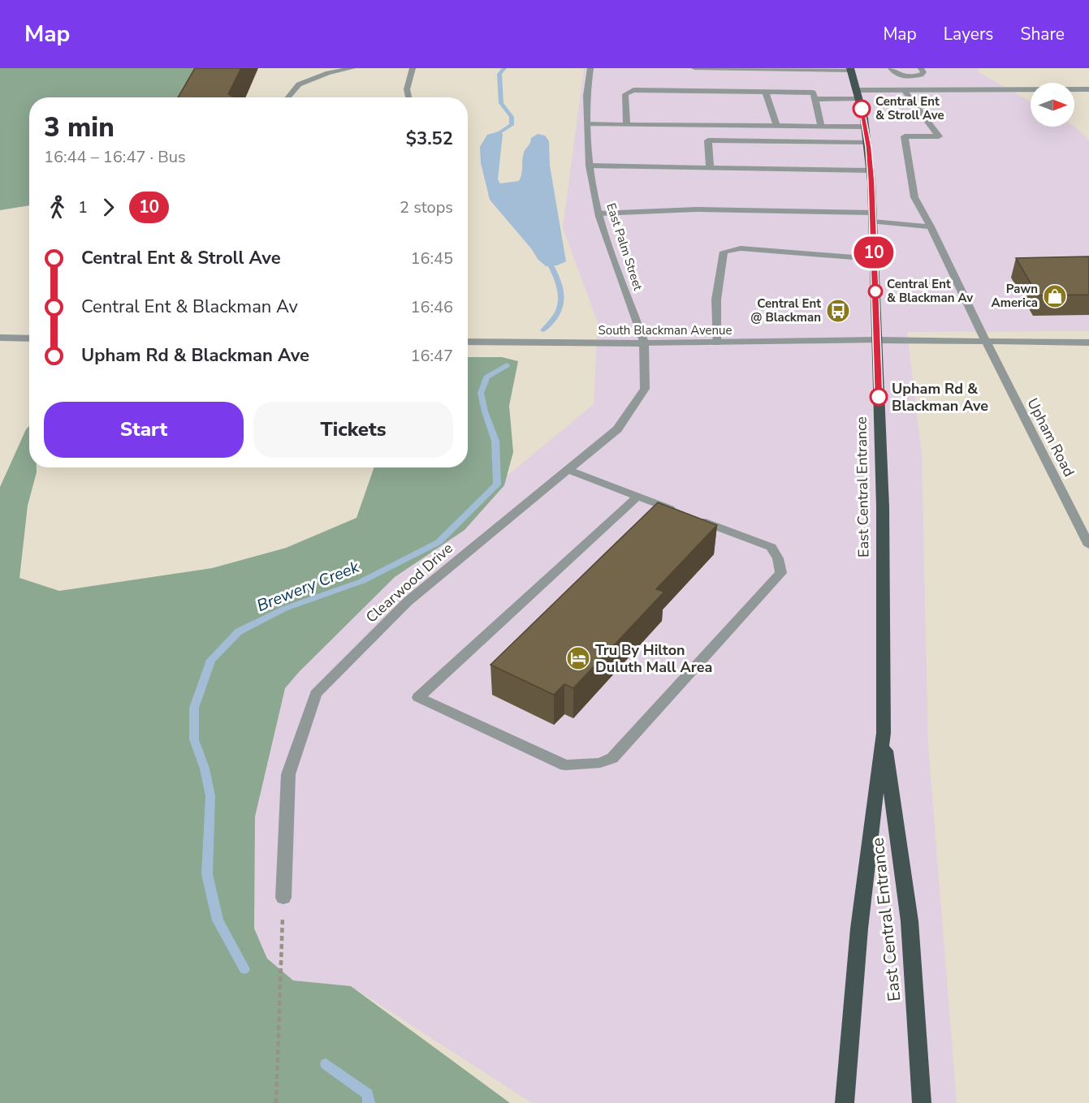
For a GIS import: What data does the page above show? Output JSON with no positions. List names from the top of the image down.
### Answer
{
  "streets": {
    "highway": ["East Central Entrance"],
    "street": [
      "East Palm Street",
      "South Blackman Avenue",
      "Upham Road",
      "Clearwood Drive"
    ]
  },
  "crossings": [
    ["East Palm Street", "South Blackman Avenue"],
    ["East Palm Street", "Clearwood Drive"],
    ["South Blackman Avenue", "Upham Road"],
    ["South Blackman Avenue", "East Central Entrance"],
    ["South Blackman Avenue", "Clearwood Drive"]
  ],
  "water": ["Brewery Creek"],
  "places": {
    "other": ["Central Ent & Stroll Ave", "Central Ent & Blackman Av", "Upham Rd & Blackman Ave"],
    "shop": ["Pawn America"],
    "bus stop": ["Central Ent @ Blackman"],
    "hotel": ["Tru By Hilton Duluth Mall Area"]
  },
  "lines": ["bus line 10"],
  "north": "right",
  "page": {
    "header": "Map",
    "nav": ["Map", "Layers", "Share"],
    "on_map": "10",
    "heading": ["3 min", "16:44 – 16:47 · Bus", "$3.52"],
    "legs": ["1", "10", "2 stops"],
    "list": [
      {
        "name": "Central Ent & Stroll Ave",
        "value": "16:45"
      },
      {
        "name": "Central Ent & Blackman Av",
        "value": "16:46"
      },
      {
        "name": "Upham Rd & Blackman Ave",
        "value": "16:47"
      }
    ],
    "buttons": ["Start", "Tickets"]
  }
}
